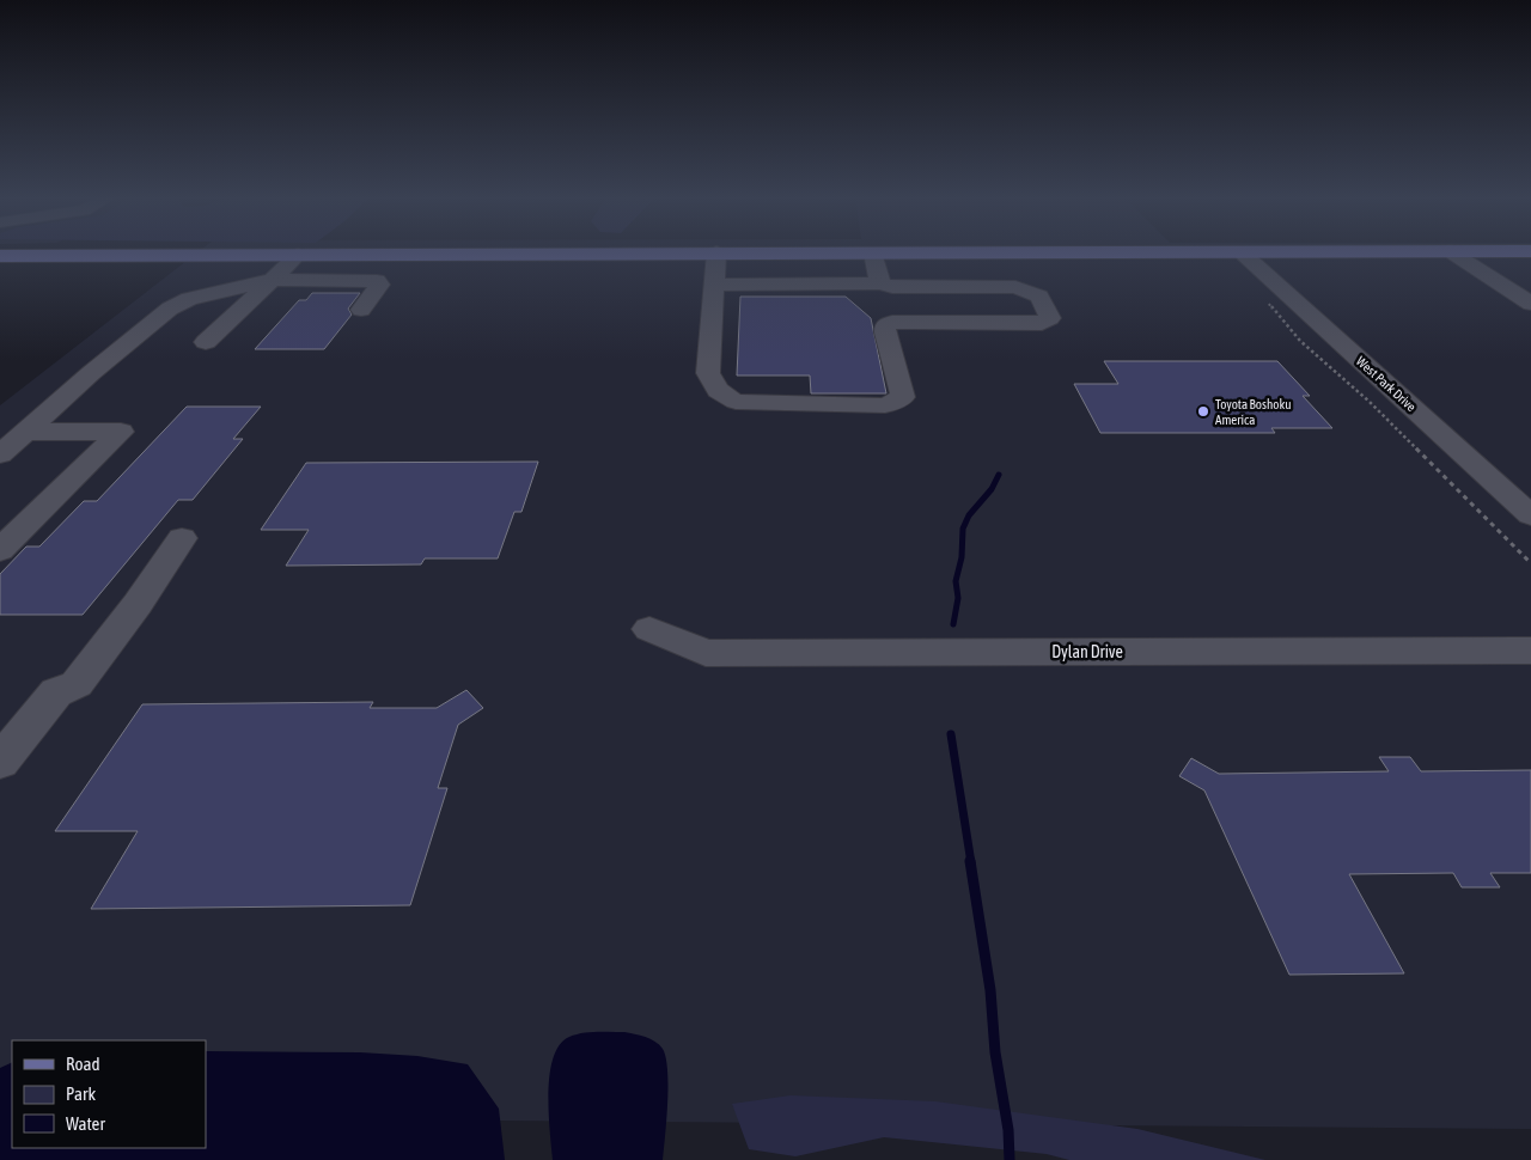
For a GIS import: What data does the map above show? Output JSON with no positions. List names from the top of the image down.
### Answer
{
  "streets": {
    "street": ["West Park Drive", "Dylan Drive"]
  },
  "places": ["Toyota Boshoku America"],
  "legend": ["Road", "Park", "Water"]
}
